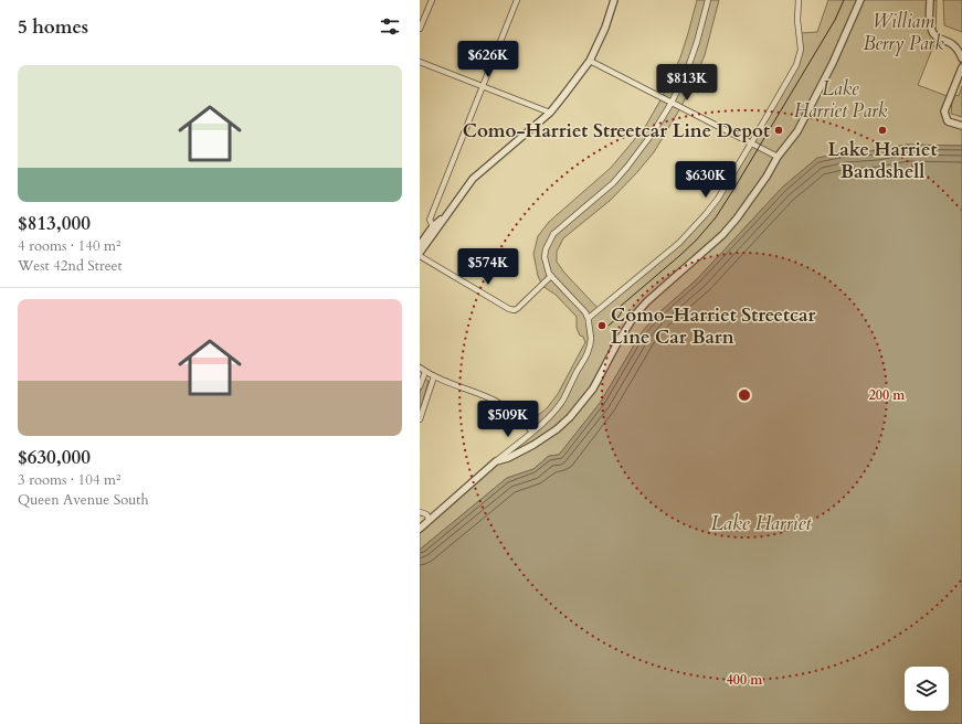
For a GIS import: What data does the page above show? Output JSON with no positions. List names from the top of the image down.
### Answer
{
  "water": ["Lake Harriet"],
  "parks": ["William Berry Park", "Lake Harriet Park"],
  "places": ["Como-Harriet Streetcar Line Depot", "Lake Harriet Bandshell", "Como-Harriet Streetcar Line Car Barn"],
  "page": {
    "heading": "5 homes",
    "price": [
      "$626K",
      "$813K",
      "$630K",
      "$574K",
      "$509K"
    ],
    "list": [
      {
        "name": "$813,000",
        "note": "4 rooms · 140 m² · West 42nd Street"
      },
      {
        "name": "$630,000",
        "note": "3 rooms · 104 m² · Queen Avenue South"
      }
    ]
  },
  "rings": ["200 m", "400 m"]
}
